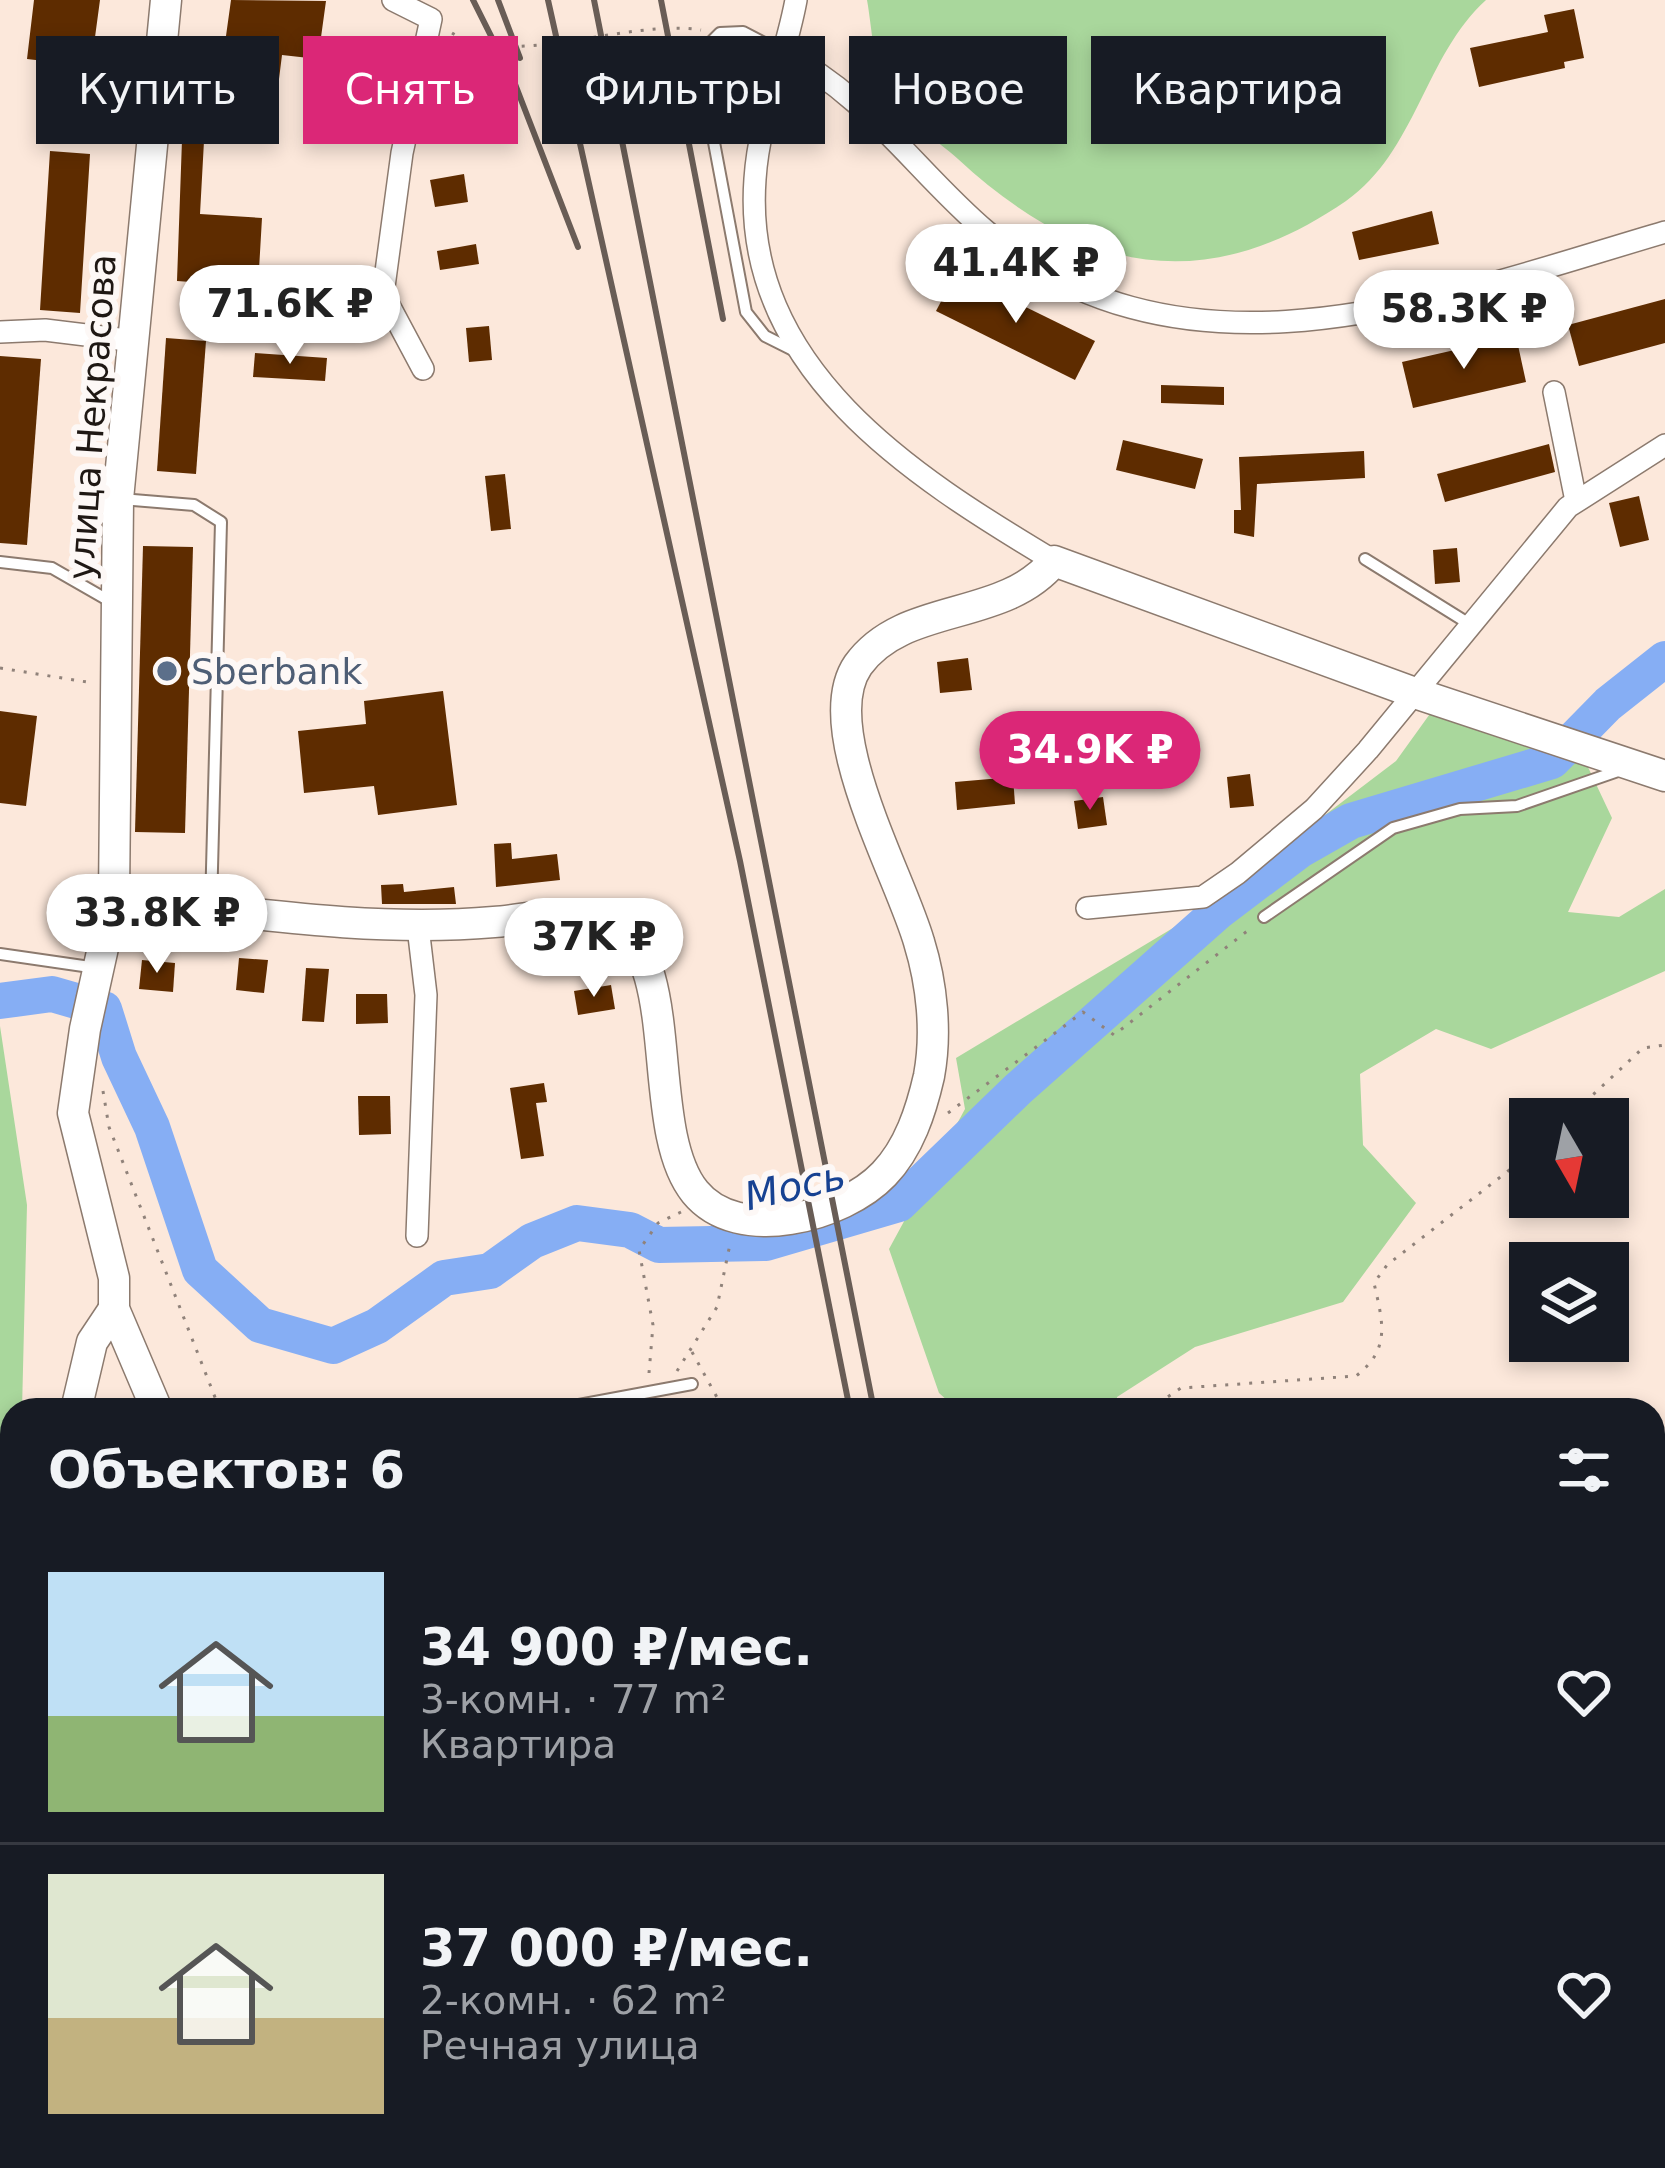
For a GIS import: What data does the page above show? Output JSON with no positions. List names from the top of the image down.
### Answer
{
  "streets": {
    "street": ["улица Некрасова"]
  },
  "water": ["Мось"],
  "places": ["Sberbank"],
  "north": "bottom",
  "page": {
    "chip": [
      "Купить",
      "Снять",
      "Фильтры",
      "Новое",
      "Квартира"
    ],
    "price": [
      "41.4K ₽",
      "71.6K ₽",
      "58.3K ₽",
      "34.9K ₽",
      "33.8K ₽",
      "37K ₽"
    ],
    "heading": "Объектов: 6",
    "list": [
      {
        "name": "34 900 ₽/мес.",
        "note": "3-комн. · 77 m² · Квартира"
      },
      {
        "name": "37 000 ₽/мес.",
        "note": "2-комн. · 62 m² · Речная улица"
      }
    ]
  }
}
